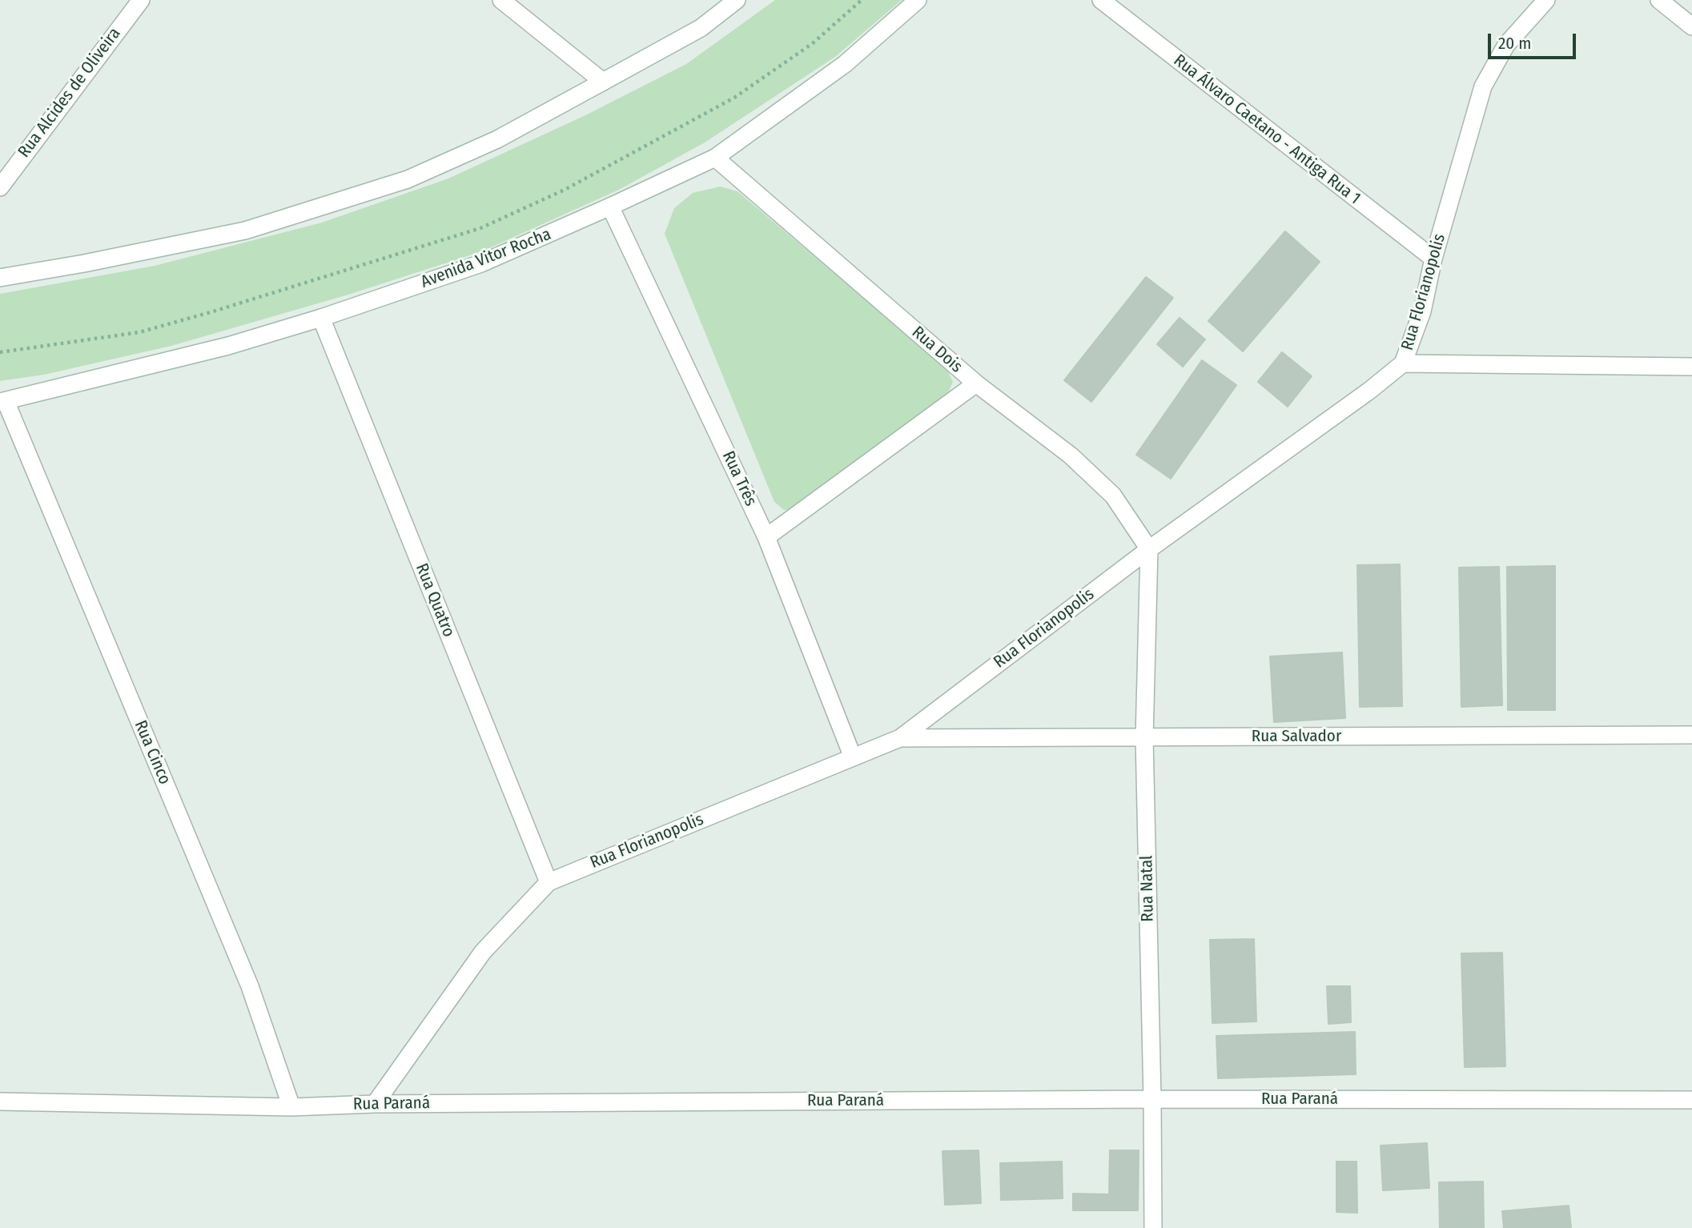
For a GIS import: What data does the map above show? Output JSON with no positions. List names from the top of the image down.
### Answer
{
  "streets": {
    "street": [
      "Rua Alcides de Oliveira",
      "Rua Álvaro Caetano - Antiga Rua 1",
      "Avenida Vitor Rocha",
      "Rua Florianopolis",
      "Rua Dois",
      "Rua Três",
      "Rua Quatro",
      "Rua Salvador",
      "Rua Cinco",
      "Rua Natal",
      "Rua Paraná"
    ]
  },
  "crossings": [
    ["Rua Álvaro Caetano - Antiga Rua 1", "Rua Florianopolis"],
    ["Avenida Vitor Rocha", "Rua Dois"],
    ["Avenida Vitor Rocha", "Rua Três"],
    ["Avenida Vitor Rocha", "Rua Quatro"],
    ["Avenida Vitor Rocha", "Rua Cinco"],
    ["Rua Florianopolis", "Rua Dois"],
    ["Rua Florianopolis", "Rua Três"],
    ["Rua Florianopolis", "Rua Quatro"],
    ["Rua Florianopolis", "Rua Salvador"],
    ["Rua Florianopolis", "Rua Natal"],
    ["Rua Florianopolis", "Rua Paraná"],
    ["Rua Dois", "Rua Natal"],
    ["Rua Salvador", "Rua Natal"],
    ["Rua Cinco", "Rua Paraná"],
    ["Rua Natal", "Rua Paraná"]
  ],
  "scale_bar": "20 m"
}
